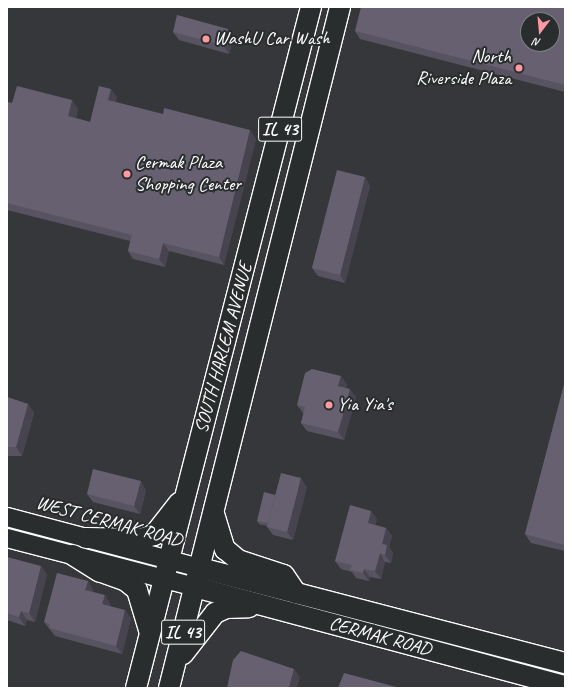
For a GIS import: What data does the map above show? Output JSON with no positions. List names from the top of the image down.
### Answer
{
  "streets": {
    "main road": [
      "IL 43",
      "SOUTH HARLEM AVENUE",
      "WEST CERMAK ROAD",
      "CERMAK ROAD"
    ]
  },
  "crossings": [
    ["SOUTH HARLEM AVENUE", "WEST CERMAK ROAD"],
    ["SOUTH HARLEM AVENUE", "CERMAK ROAD"],
    ["WEST CERMAK ROAD", "CERMAK ROAD"]
  ],
  "places": [
    "WashU Car Wash",
    "North Riverside Plaza",
    "Cermak Plaza Shopping Center",
    "Yia Yia's"
  ],
  "north": "bottom"
}
